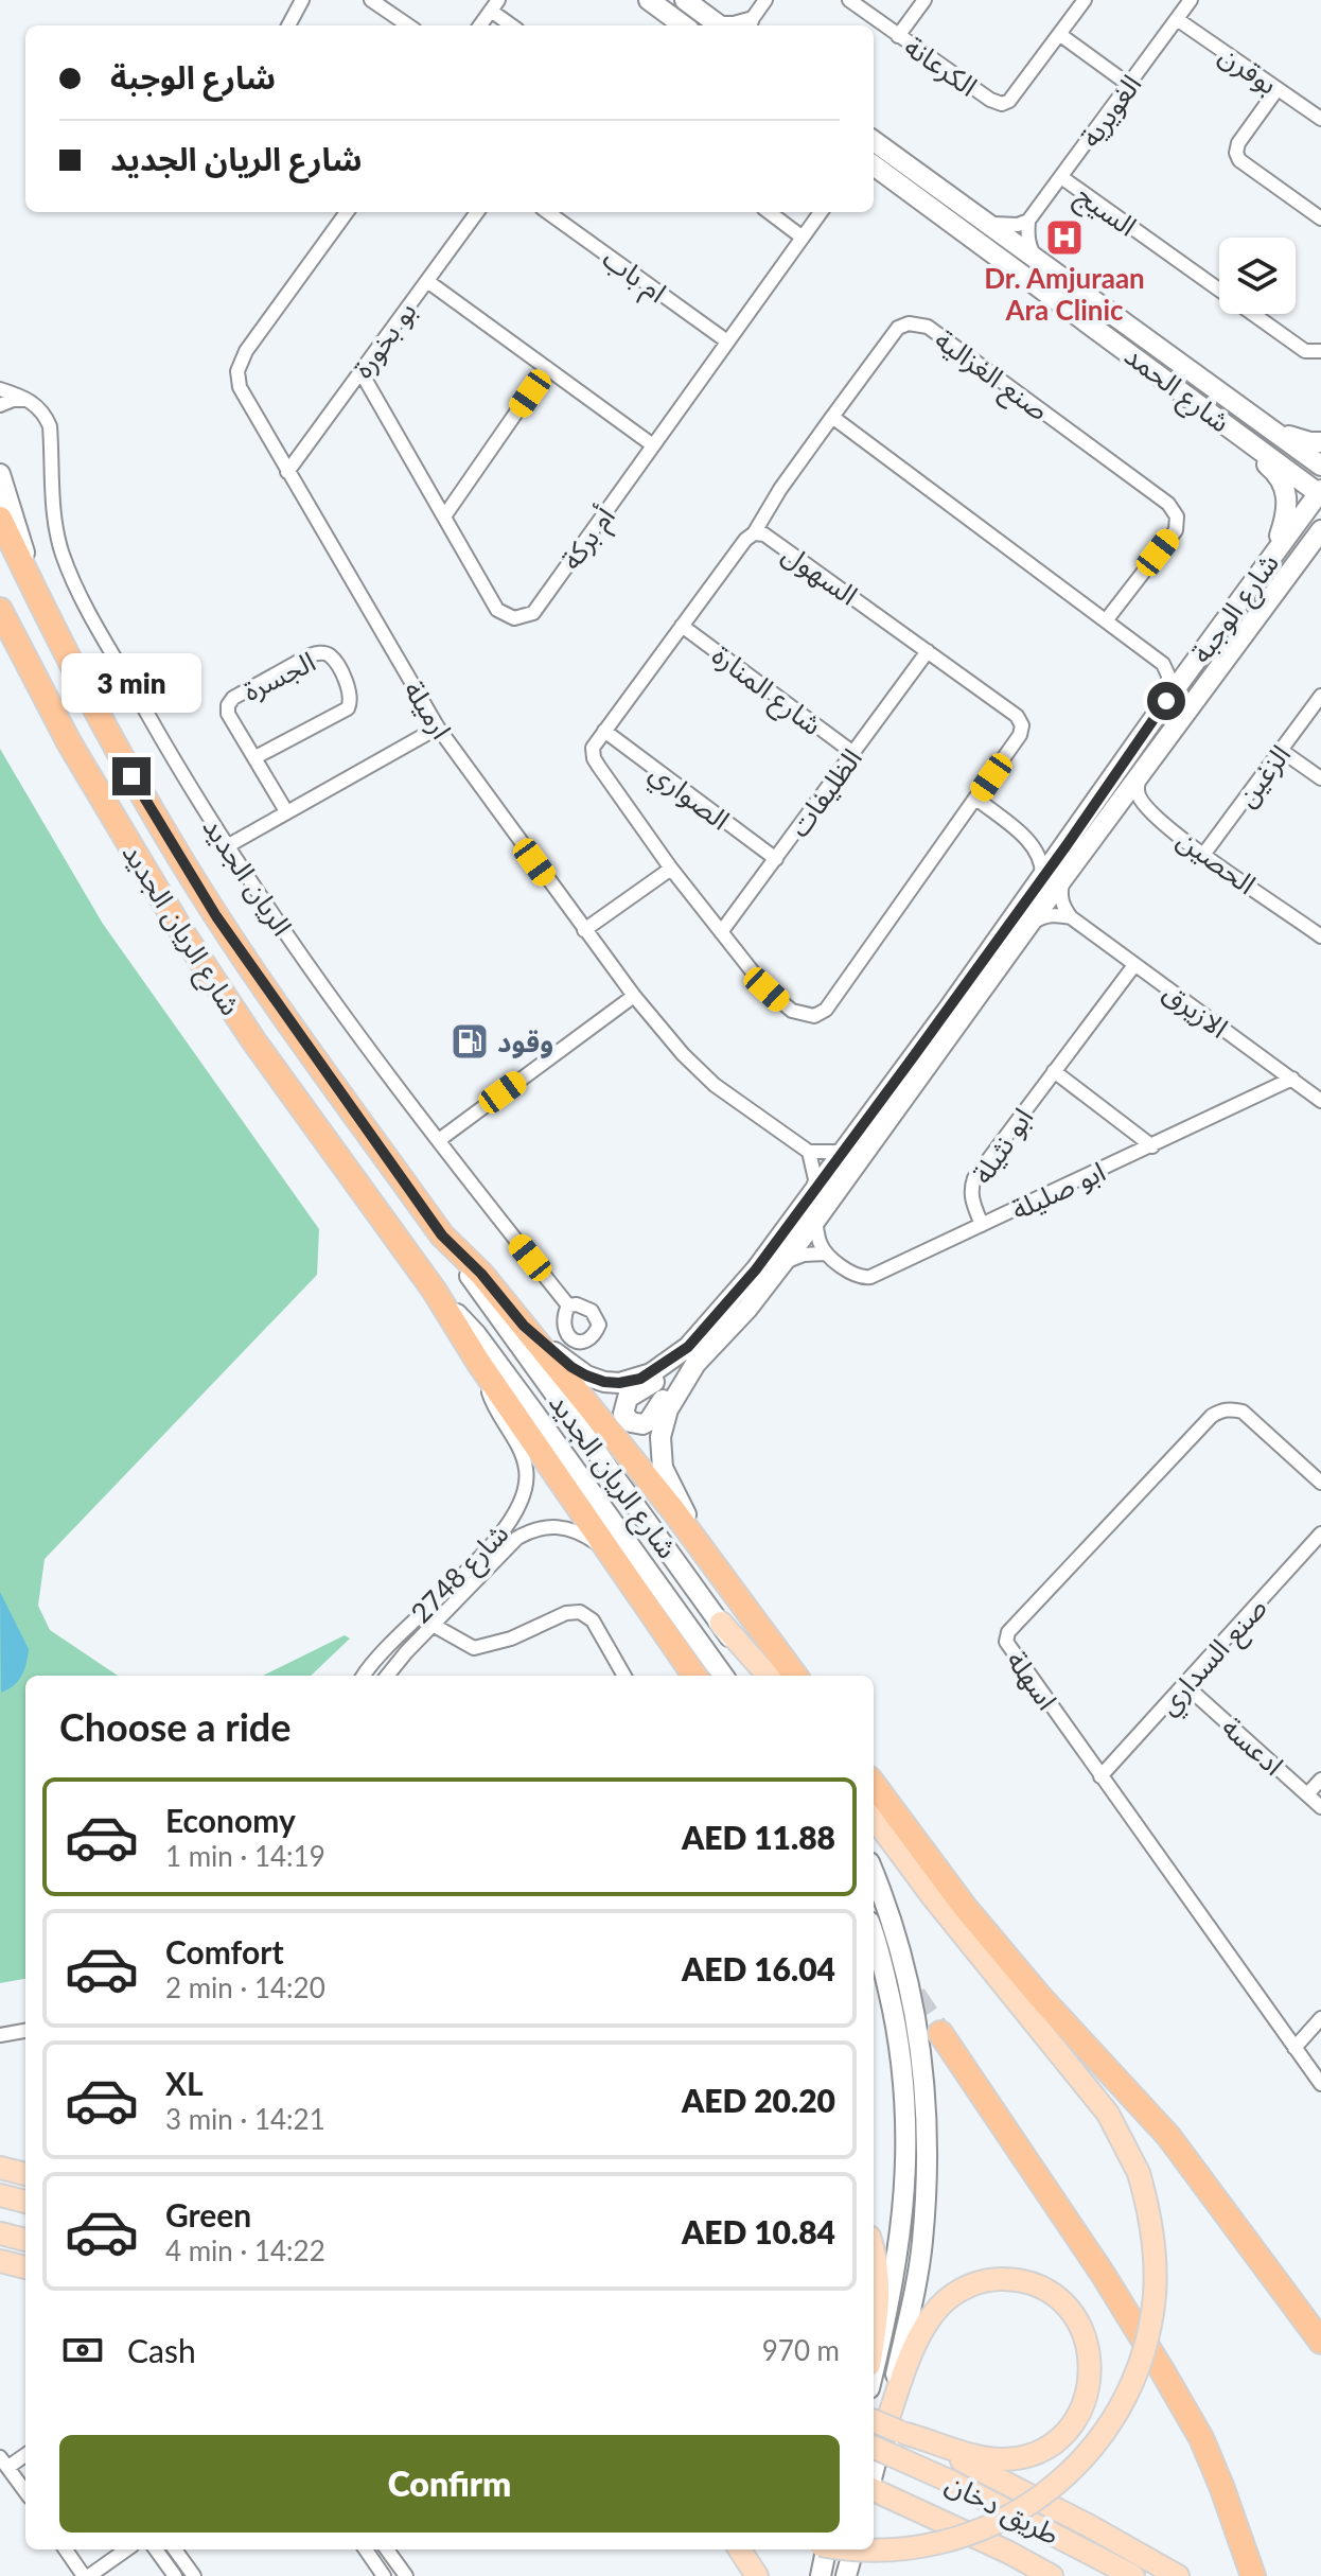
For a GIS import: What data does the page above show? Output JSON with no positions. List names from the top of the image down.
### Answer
{
  "streets": {
    "highway": ["شارع الريان الجديد"],
    "main road": ["طريق دخان"],
    "street": [
      "الكرعانة",
      "بوقرن",
      "الغويرية",
      "السيج",
      "ام باب",
      "بو بخورة",
      "صنع الغزالية",
      "شارع الحمد",
      "أم بركة",
      "السهول",
      "شارع الوجبة",
      "الجسرة",
      "شارع المنارة",
      "ارميلة",
      "الزغين",
      "الظليفات",
      "الصواري",
      "الحصين",
      "الريان الجديد",
      "الازيرق",
      "ابو نثيلة",
      "ابو صليلة",
      "شارع 2748",
      "صنع السداري",
      "اسهلة",
      "ادعسة"
    ]
  },
  "crossings": [
    ["بوقرن", "الغويرية"],
    ["الغويرية", "السيج"],
    ["ام باب", "أم بركة"],
    ["بو بخورة", "أم بركة"],
    ["بو بخورة", "ارميلة"],
    ["شارع الحمد", "شارع الوجبة"],
    ["السهول", "شارع المنارة"],
    ["السهول", "الظليفات"],
    ["السهول", "الصواري"],
    ["شارع الوجبة", "الحصين"],
    ["شارع المنارة", "الظليفات"],
    ["الزغين", "الحصين"],
    ["الظليفات", "الصواري"],
    ["الازيرق", "ابو نثيلة"],
    ["الازيرق", "ابو صليلة"],
    ["ابو نثيلة", "ابو صليلة"],
    ["صنع السداري", "اسهلة"],
    ["صنع السداري", "ادعسة"]
  ],
  "places": {
    "hospital": ["Dr. Amjuraan Ara Clinic"],
    "fuel station": ["وقود"]
  },
  "page": {
    "banner": ["شارع الوجبة", "شارع الريان الجديد"],
    "bubble": "3 min",
    "heading": "Choose a ride",
    "list": [
      {
        "name": "Economy",
        "note": "1 min · 14:19",
        "value": "AED 11.88"
      },
      {
        "name": "Comfort",
        "note": "2 min · 14:20",
        "value": "AED 16.04"
      },
      {
        "name": "XL",
        "note": "3 min · 14:21",
        "value": "AED 20.20"
      },
      {
        "name": "Green",
        "note": "4 min · 14:22",
        "value": "AED 10.84"
      }
    ],
    "pay": ["Cash", "970 m"],
    "buttons": "Confirm"
  }
}
